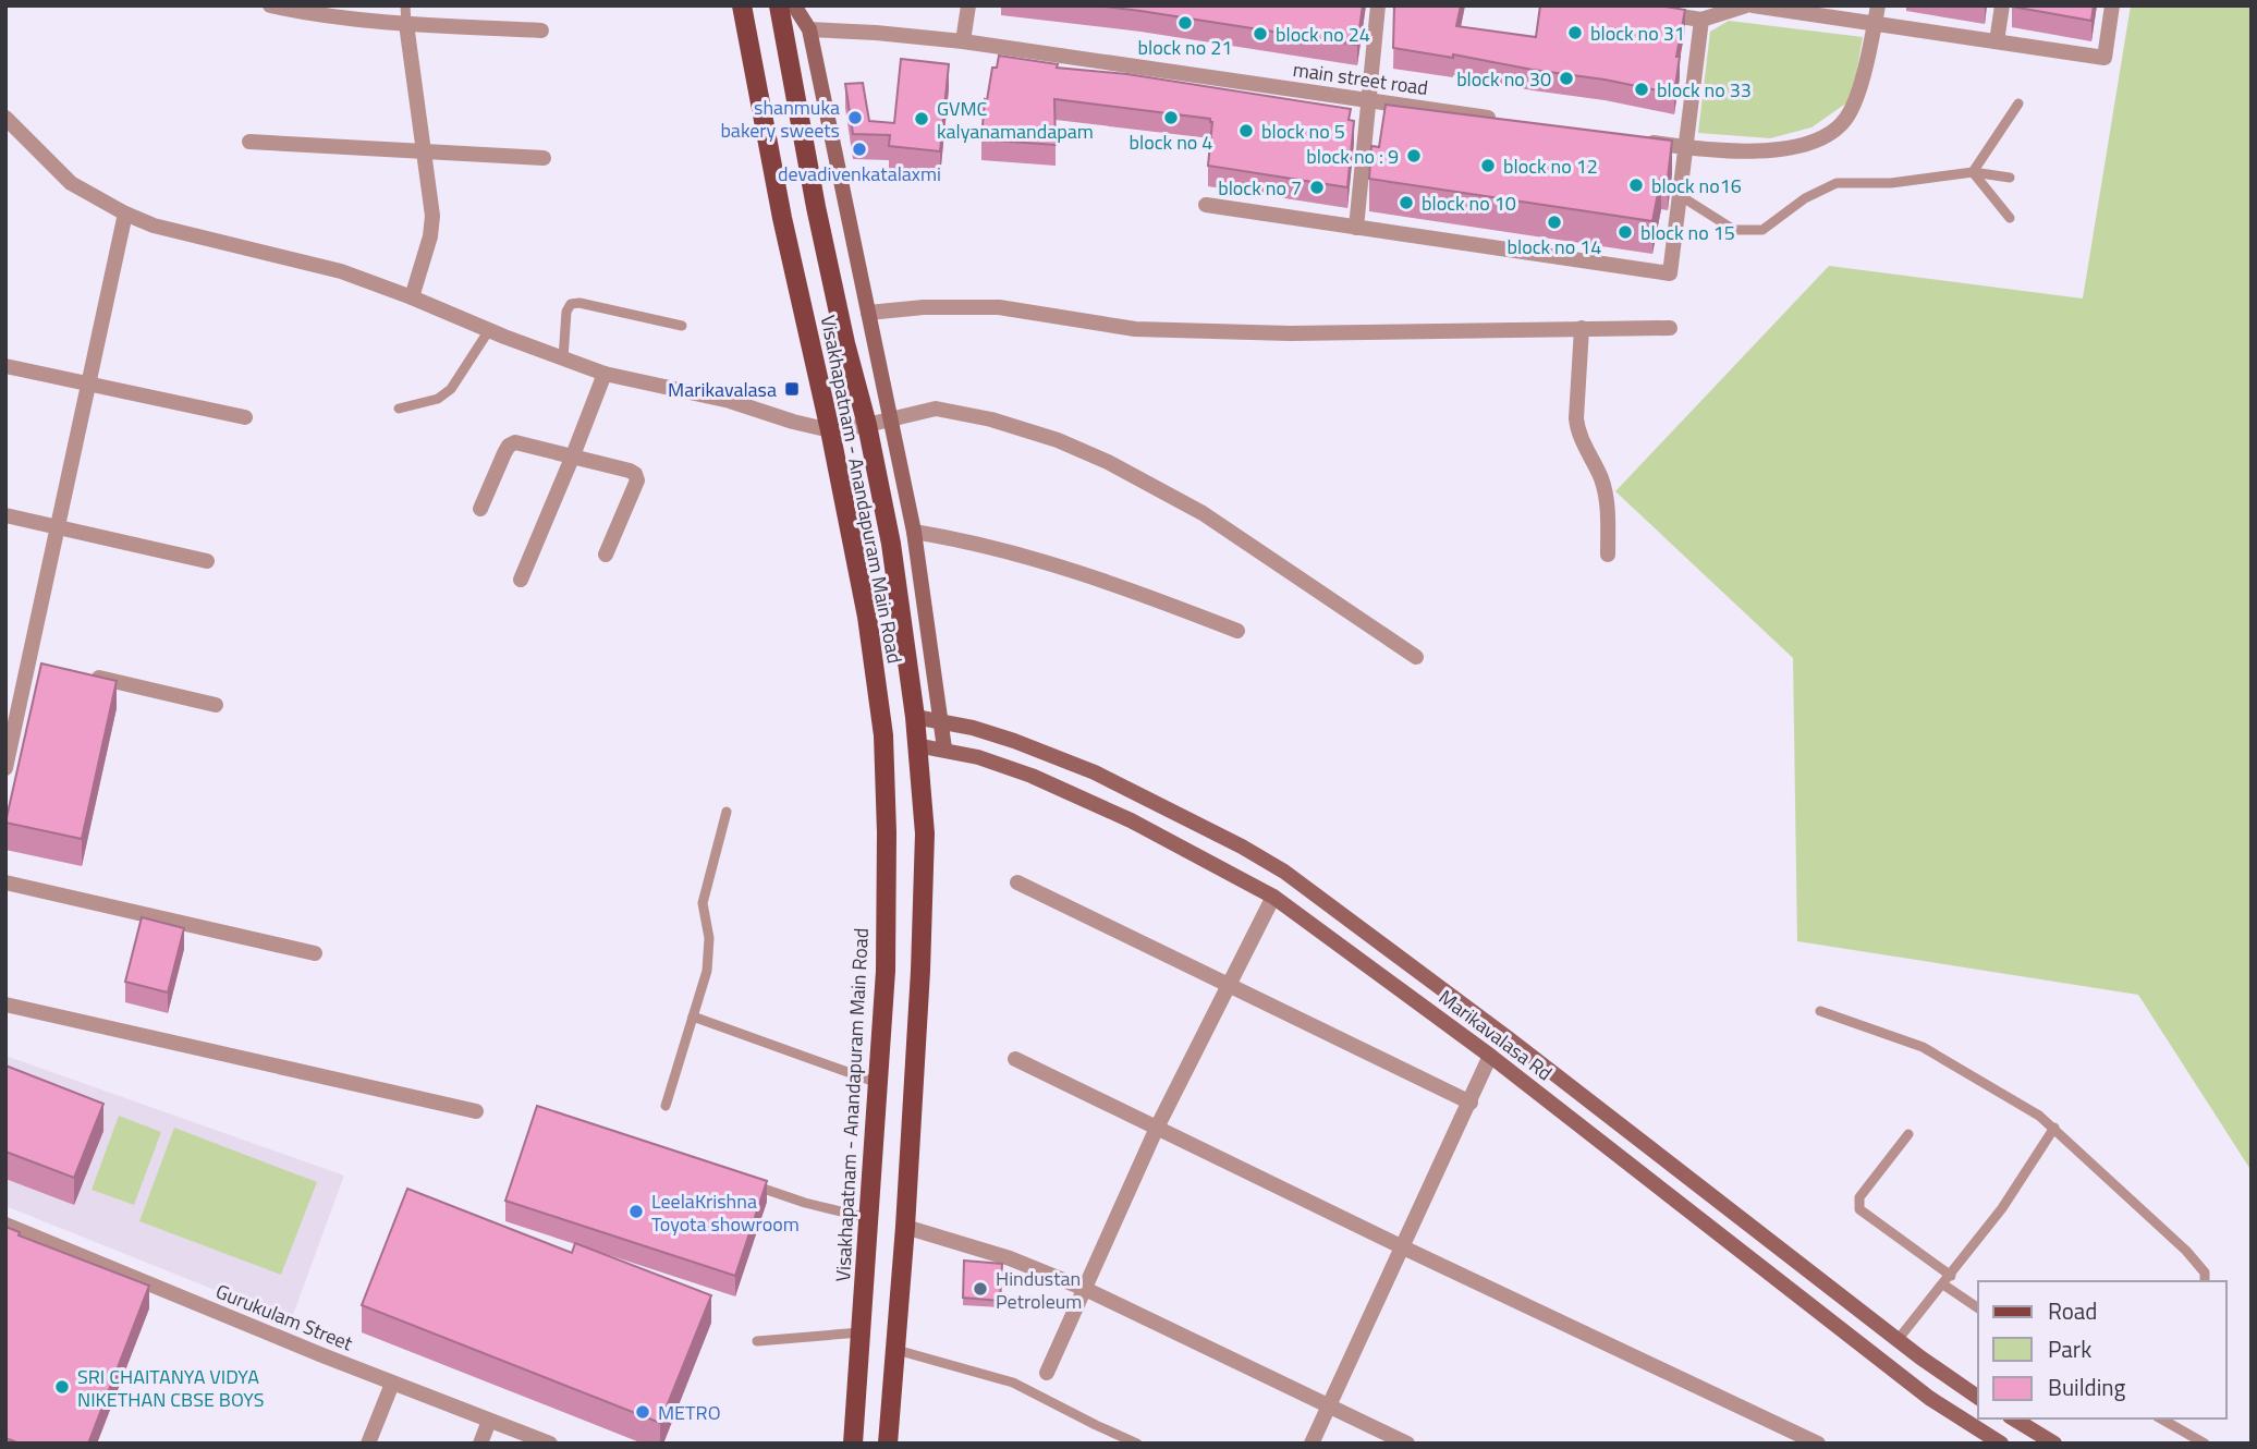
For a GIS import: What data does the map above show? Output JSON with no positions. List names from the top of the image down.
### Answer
{
  "streets": {
    "main road": ["Visakhapatnam - Anandapuram Main Road"],
    "street": ["main street road", "Marikavalasa Rd", "Gurukulam Street"]
  },
  "crossings": [
    ["Visakhapatnam - Anandapuram Main Road", "Marikavalasa Rd"]
  ],
  "places": {
    "other": [
      "block no 21",
      "block no 31",
      "block no 24",
      "block no 30",
      "block no 33",
      "shanmuka bakery sweets",
      "block no 4",
      "GVMC kalyanamandapam",
      "block no 5",
      "devadivenkatalaxmi",
      "block no : 9",
      "block no 12",
      "block no16",
      "block no 7",
      "block no 10",
      "block no 14",
      "block no 15",
      "LeelaKrishna Toyota showroom",
      "Hindustan Petroleum",
      "SRI CHAITANYA VIDYA NIKETHAN CBSE BOYS",
      "METRO"
    ],
    "transit": ["Marikavalasa"]
  },
  "legend": ["Road", "Park", "Building"]
}
